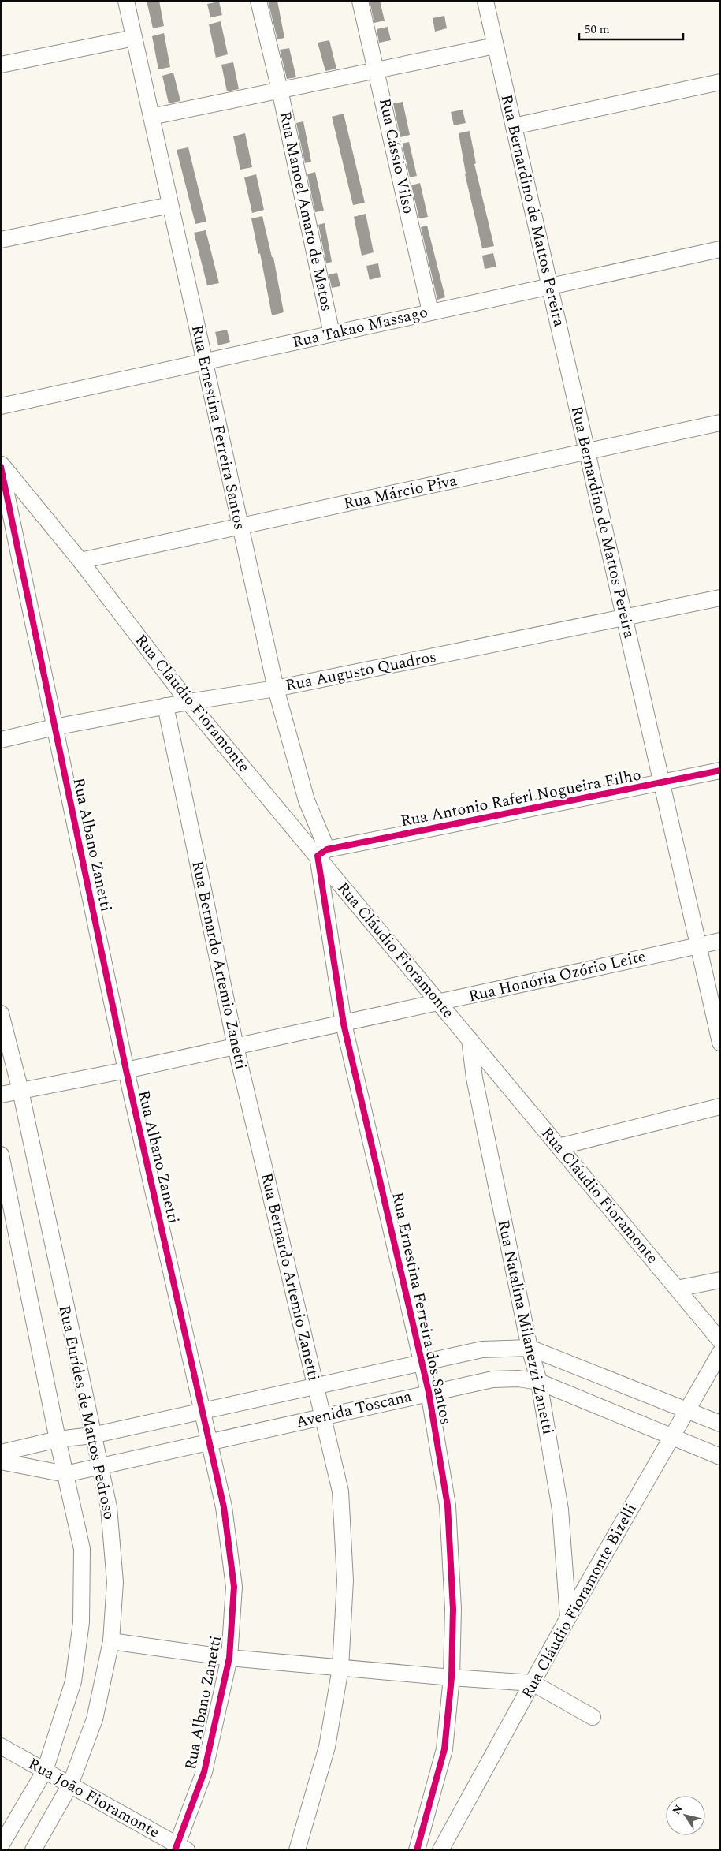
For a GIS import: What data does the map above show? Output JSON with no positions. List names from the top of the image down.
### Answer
{
  "streets": {
    "street": [
      "Rua Cássio Vilso",
      "Rua Bernardino de Mattos Pereira",
      "Rua Manoel Amaro de Matos",
      "Rua Takao Massago",
      "Rua Ernestina Ferreira Santos",
      "Rua Márcio Piva",
      "Rua Augusto Quadros",
      "Rua Cláudio Fioramonte",
      "Rua Antonio Raferl Nogueira Filho",
      "Rua Albano Zanetti",
      "Rua Bernardo Artemio Zanetti",
      "Rua Honória Ozório Leite",
      "Rua Ernestina Ferreira dos Santos",
      "Rua Natalina Milanezzi Zanetti",
      "Avenida Toscana",
      "Rua Eurídes de Mattos Pedroso",
      "Rua Cláudio Fioramonte Bizelli",
      "Rua João Fioramonte"
    ]
  },
  "crossings": [
    ["Rua Cássio Vilso", "Rua Manoel Amaro de Matos"],
    ["Rua Cássio Vilso", "Rua Takao Massago"],
    ["Rua Bernardino de Mattos Pereira", "Rua Manoel Amaro de Matos"],
    ["Rua Bernardino de Mattos Pereira", "Rua Takao Massago"],
    ["Rua Bernardino de Mattos Pereira", "Rua Márcio Piva"],
    ["Rua Bernardino de Mattos Pereira", "Rua Augusto Quadros"],
    ["Rua Bernardino de Mattos Pereira", "Rua Antonio Raferl Nogueira Filho"],
    ["Rua Bernardino de Mattos Pereira", "Rua Honória Ozório Leite"],
    ["Rua Manoel Amaro de Matos", "Rua Takao Massago"],
    ["Rua Manoel Amaro de Matos", "Rua Ernestina Ferreira Santos"],
    ["Rua Takao Massago", "Rua Ernestina Ferreira Santos"],
    ["Rua Ernestina Ferreira Santos", "Rua Márcio Piva"],
    ["Rua Ernestina Ferreira Santos", "Rua Augusto Quadros"],
    ["Rua Ernestina Ferreira Santos", "Rua Cláudio Fioramonte"],
    ["Rua Ernestina Ferreira Santos", "Rua Antonio Raferl Nogueira Filho"],
    ["Rua Ernestina Ferreira Santos", "Rua Ernestina Ferreira dos Santos"],
    ["Rua Márcio Piva", "Rua Cláudio Fioramonte"],
    ["Rua Augusto Quadros", "Rua Cláudio Fioramonte"],
    ["Rua Augusto Quadros", "Rua Albano Zanetti"],
    ["Rua Augusto Quadros", "Rua Bernardo Artemio Zanetti"],
    ["Rua Cláudio Fioramonte", "Rua Antonio Raferl Nogueira Filho"],
    ["Rua Cláudio Fioramonte", "Rua Honória Ozório Leite"],
    ["Rua Cláudio Fioramonte", "Rua Ernestina Ferreira dos Santos"],
    ["Rua Cláudio Fioramonte", "Rua Natalina Milanezzi Zanetti"],
    ["Rua Antonio Raferl Nogueira Filho", "Rua Ernestina Ferreira dos Santos"],
    ["Rua Albano Zanetti", "Rua Honória Ozório Leite"],
    ["Rua Albano Zanetti", "Avenida Toscana"],
    ["Rua Albano Zanetti", "Rua João Fioramonte"],
    ["Rua Bernardo Artemio Zanetti", "Rua Honória Ozório Leite"],
    ["Rua Bernardo Artemio Zanetti", "Avenida Toscana"],
    ["Rua Honória Ozório Leite", "Rua Ernestina Ferreira dos Santos"],
    ["Rua Honória Ozório Leite", "Rua Eurídes de Mattos Pedroso"],
    ["Rua Ernestina Ferreira dos Santos", "Avenida Toscana"],
    ["Rua Natalina Milanezzi Zanetti", "Avenida Toscana"],
    ["Rua Natalina Milanezzi Zanetti", "Rua Cláudio Fioramonte Bizelli"],
    ["Avenida Toscana", "Rua Eurídes de Mattos Pedroso"],
    ["Avenida Toscana", "Rua Cláudio Fioramonte Bizelli"],
    ["Rua Eurídes de Mattos Pedroso", "Rua João Fioramonte"]
  ],
  "scale_bar": "50 m",
  "north": "top left"
}
